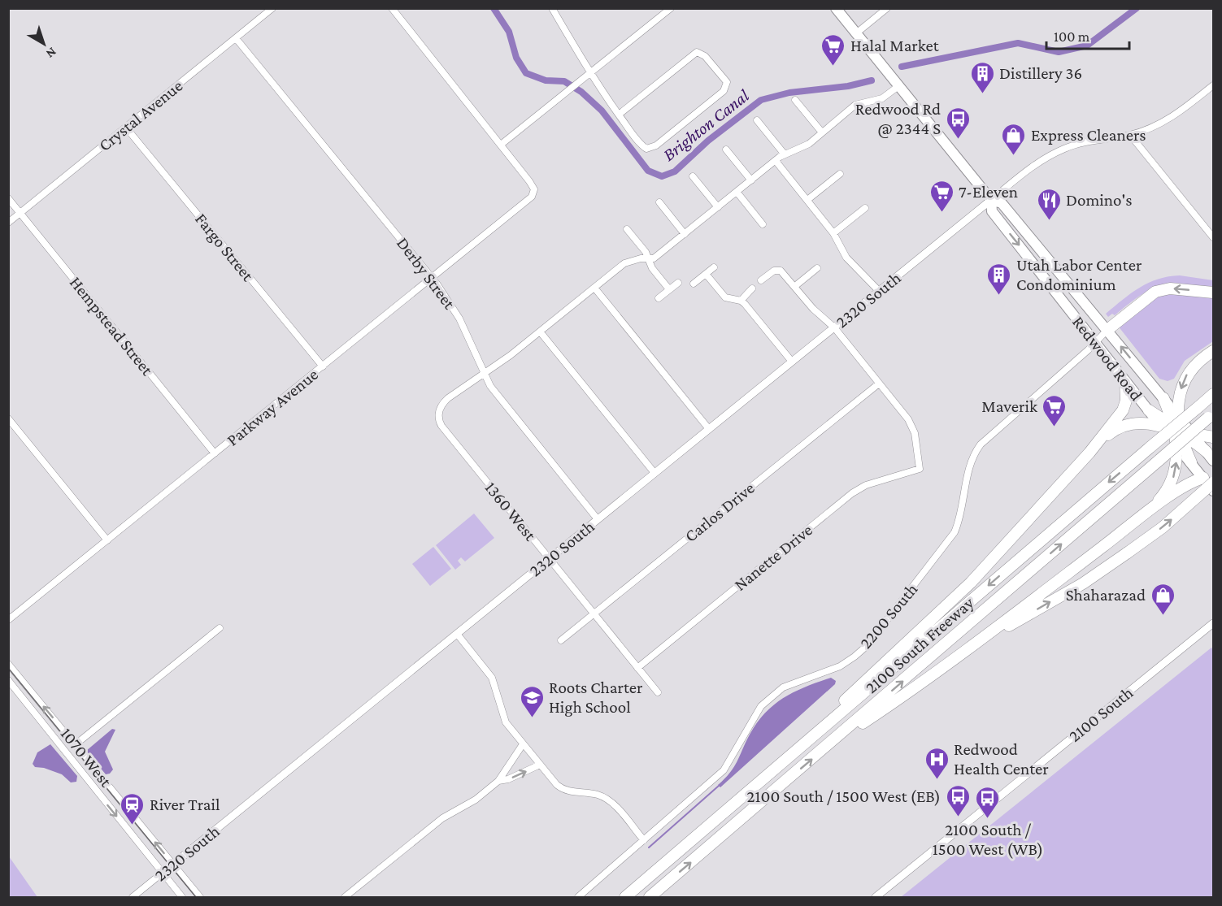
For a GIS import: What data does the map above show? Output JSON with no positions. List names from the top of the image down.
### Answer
{
  "streets": {
    "highway": ["2100 South Freeway"],
    "main road": ["Redwood Road"],
    "street": [
      "Crystal Avenue",
      "Fargo Street",
      "Derby Street",
      "2320 South",
      "Hempstead Street",
      "Parkway Avenue",
      "1360 West",
      "Carlos Drive",
      "Nanette Drive",
      "2200 South",
      "2100 South",
      "1070 West"
    ]
  },
  "crossings": [
    ["Crystal Avenue", "Fargo Street"],
    ["Crystal Avenue", "Derby Street"],
    ["Crystal Avenue", "Hempstead Street"],
    ["Fargo Street", "Parkway Avenue"],
    ["Derby Street", "2320 South"],
    ["Derby Street", "Parkway Avenue"],
    ["Derby Street", "1360 West"],
    ["2320 South", "Redwood Road"],
    ["2320 South", "1360 West"],
    ["2320 South", "1070 West"],
    ["Hempstead Street", "Parkway Avenue"],
    ["Redwood Road", "2200 South"],
    ["1360 West", "Carlos Drive"],
    ["1360 West", "Nanette Drive"],
    ["Carlos Drive", "Nanette Drive"]
  ],
  "water": ["Brighton Canal"],
  "places": {
    "supermarket": ["Halal Market", "7-Eleven", "Maverik"],
    "building": ["Distillery 36", "Utah Labor Center Condominium"],
    "bus stop": ["Redwood Rd @ 2344 S", "2100 South / 1500 West (EB)", "2100 South / 1500 West (WB)"],
    "shop": ["Express Cleaners", "Shaharazad"],
    "restaurant": ["Domino's"],
    "school or university": ["Roots Charter High School"],
    "hospital": ["Redwood Health Center"],
    "station": ["River Trail"]
  },
  "scale_bar": "100 m",
  "north": "bottom right"
}
